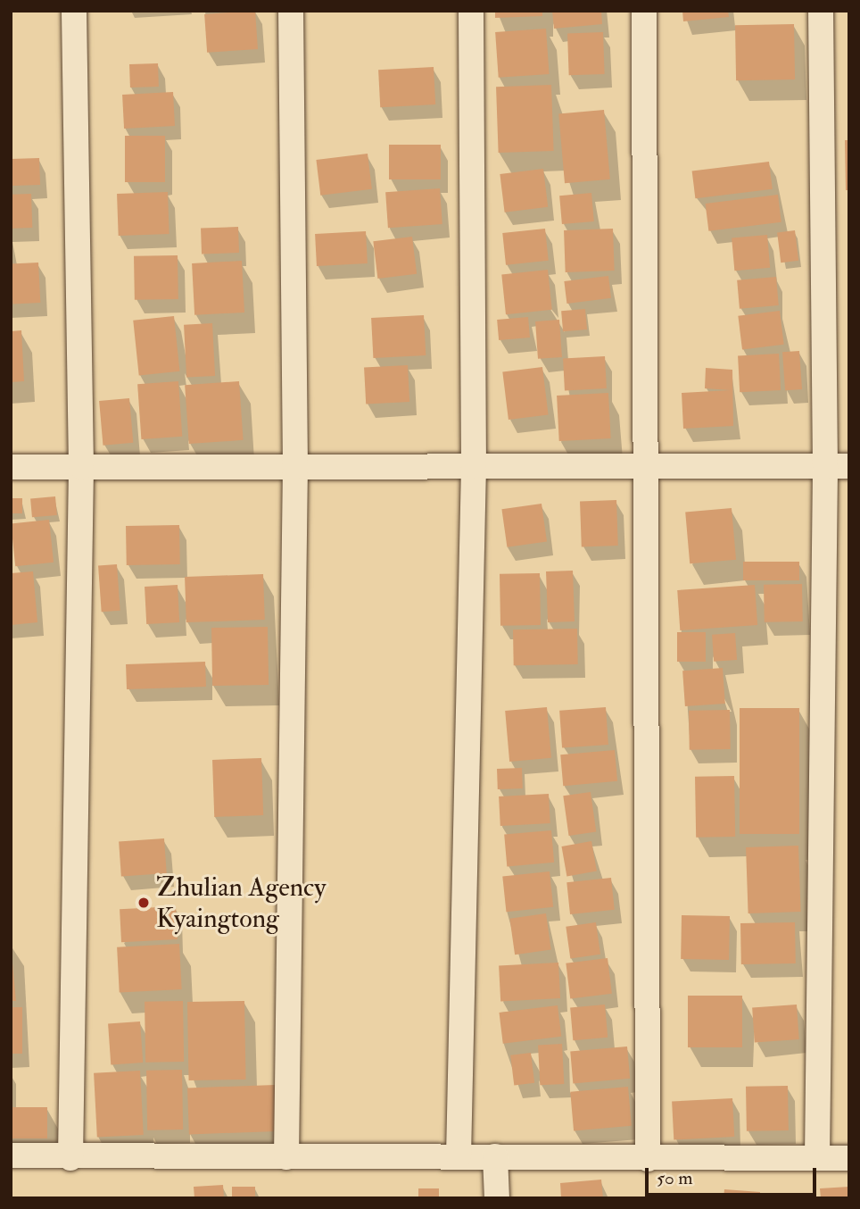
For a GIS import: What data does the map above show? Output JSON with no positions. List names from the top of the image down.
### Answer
{
  "places": ["Zhulian Agency Kyaingtong"],
  "scale_bar": "50 m"
}
